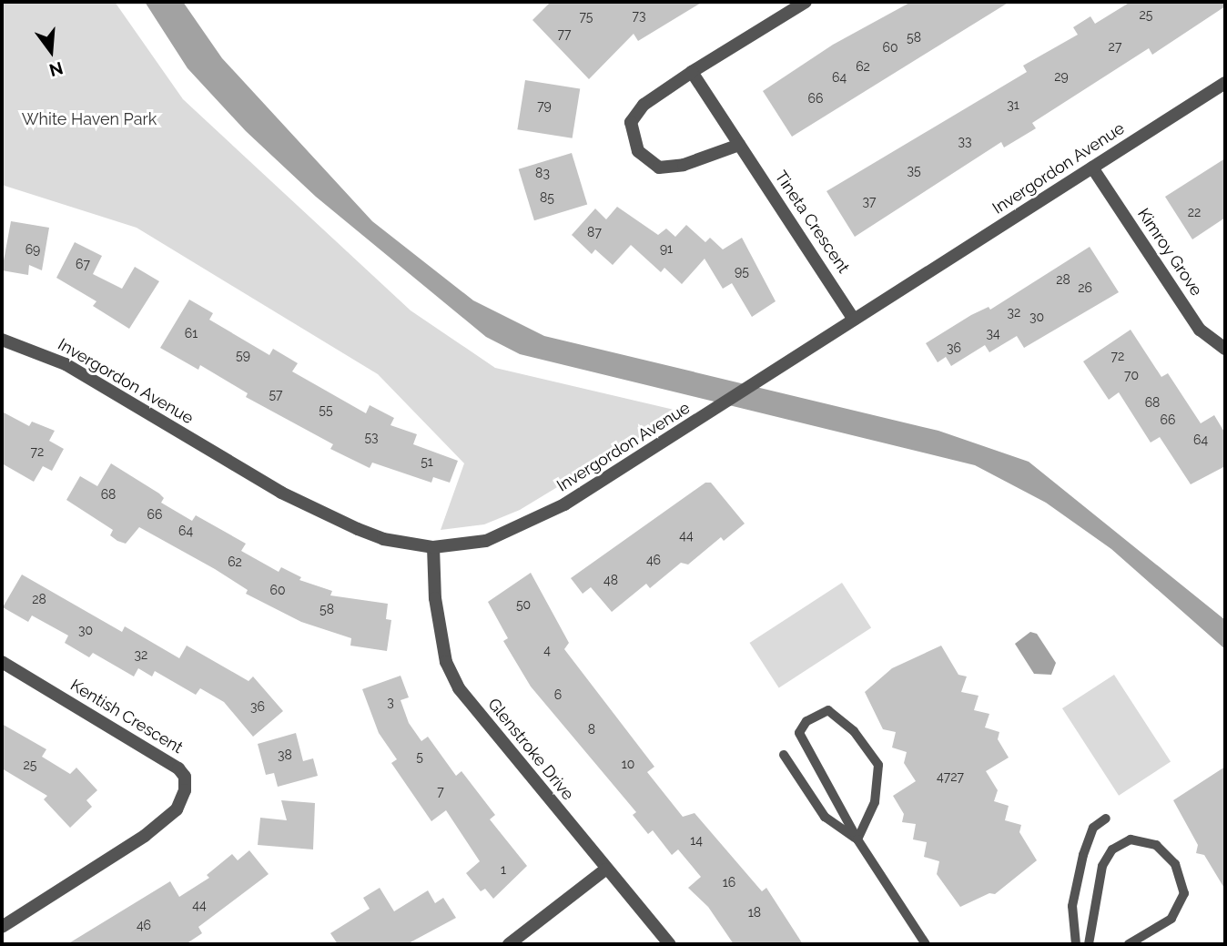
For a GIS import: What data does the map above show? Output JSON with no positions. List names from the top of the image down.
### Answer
{
  "streets": {
    "street": [
      "Invergordon Avenue",
      "Tineta Crescent",
      "Kimroy Grove",
      "Kentish Crescent",
      "Glenstroke Drive"
    ]
  },
  "crossings": [
    ["Invergordon Avenue", "Tineta Crescent"],
    ["Invergordon Avenue", "Kimroy Grove"],
    ["Invergordon Avenue", "Glenstroke Drive"]
  ],
  "parks": ["White Haven Park"],
  "house_numbers": [
    "25",
    "73",
    "75",
    "77",
    "58",
    "27",
    "60",
    "62",
    "29",
    "64",
    "66",
    "31",
    "79",
    "33",
    "35",
    "83",
    "85",
    "37",
    "22",
    "87",
    "91",
    "69",
    "67",
    "95",
    "28",
    "26",
    "32",
    "30",
    "61",
    "34",
    "36",
    "59",
    "72",
    "70",
    "57",
    "68",
    "55",
    "66",
    "53",
    "64",
    "72",
    "51",
    "68",
    "66",
    "64",
    "44",
    "46",
    "62",
    "48",
    "60",
    "28",
    "50",
    "58",
    "30",
    "4",
    "32",
    "6",
    "3",
    "36",
    "8",
    "38",
    "5",
    "10",
    "25",
    "4727",
    "7",
    "14",
    "1",
    "16",
    "44",
    "18",
    "46"
  ],
  "north": "bottom"
}
